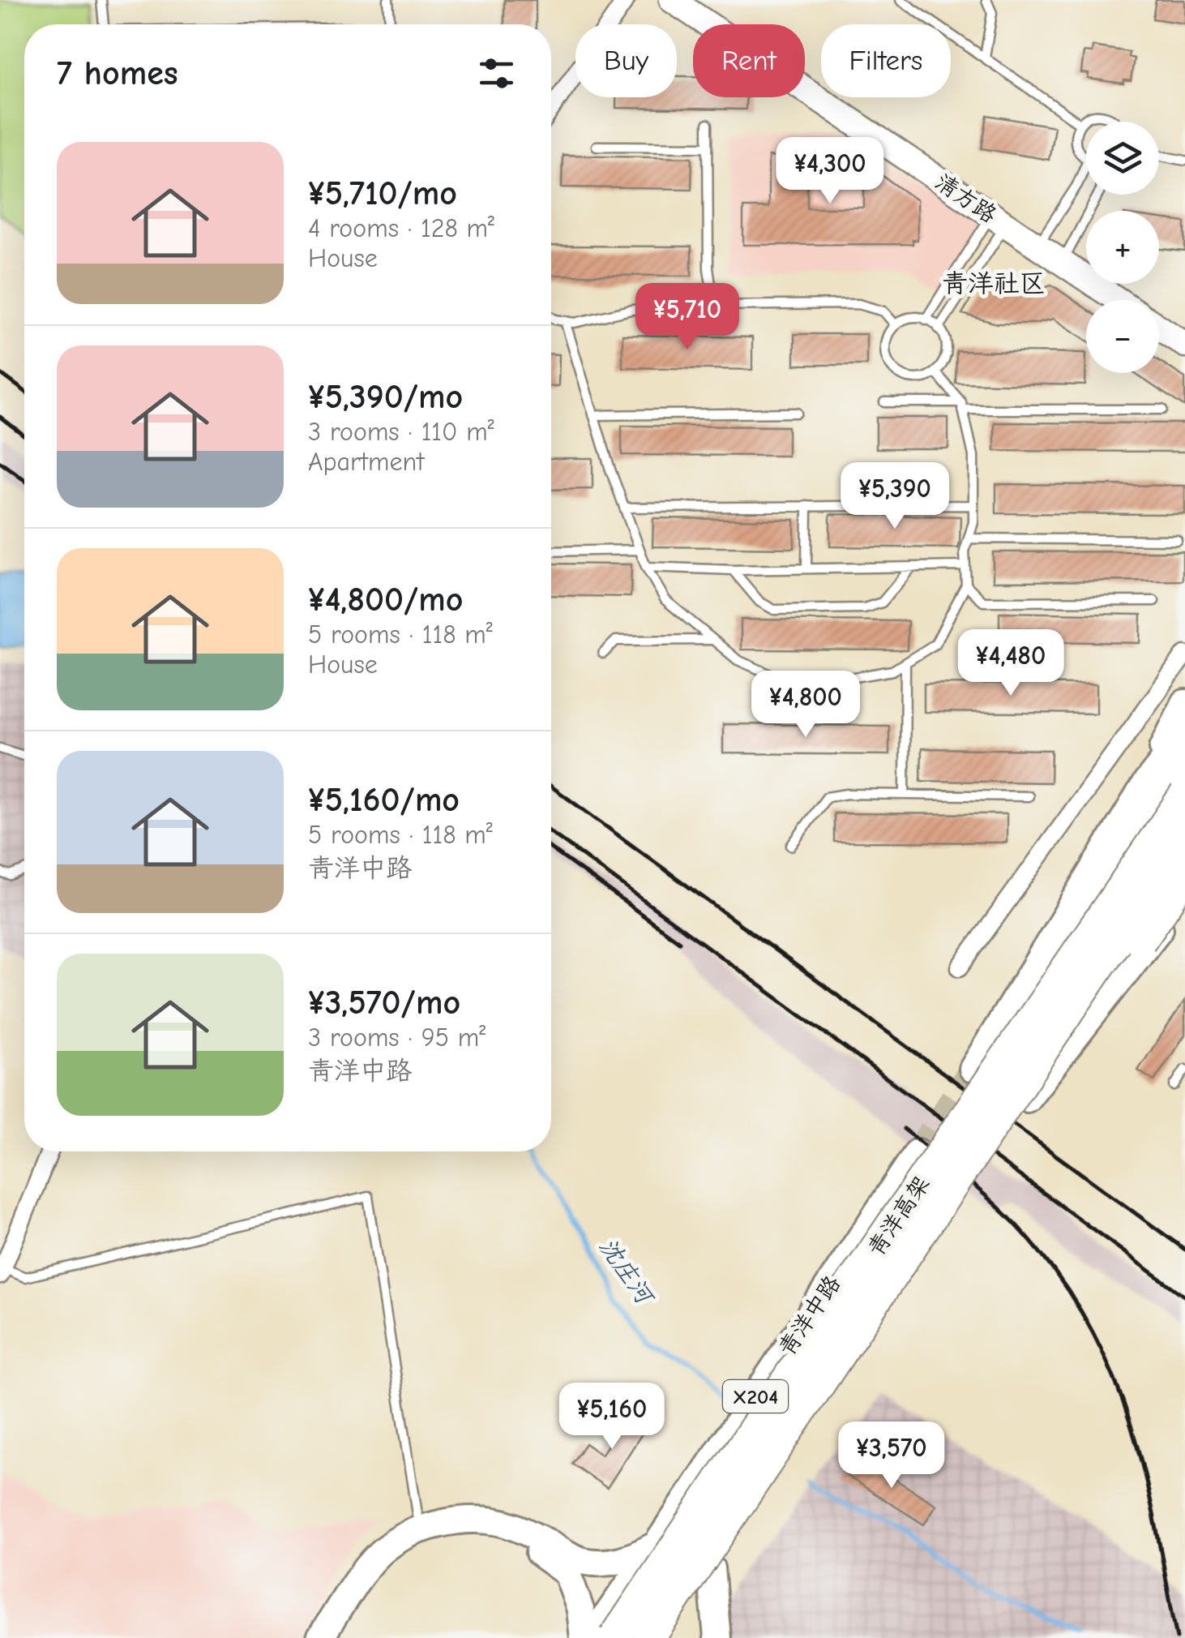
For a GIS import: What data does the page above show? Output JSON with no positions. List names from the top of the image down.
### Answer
{
  "streets": {
    "highway": ["青洋高架"],
    "main road": ["青洋中路", "X204"],
    "street": ["清方路"]
  },
  "districts": ["青洋社区"],
  "water": ["沈庄河"],
  "page": {
    "chip": ["Buy", "Rent", "Filters"],
    "heading": "7 homes",
    "map_buttons": ["+", "−"],
    "list": [
      {
        "name": "¥5,710/mo",
        "note": "4 rooms · 128 m² · House"
      },
      {
        "name": "¥5,390/mo",
        "note": "3 rooms · 110 m² · Apartment"
      },
      {
        "name": "¥4,800/mo",
        "note": "5 rooms · 118 m² · House"
      },
      {
        "name": "¥5,160/mo",
        "note": "5 rooms · 118 m² · 青洋中路"
      },
      {
        "name": "¥3,570/mo",
        "note": "3 rooms · 95 m² · 青洋中路"
      }
    ],
    "price": [
      "¥4,300",
      "¥5,710",
      "¥5,390",
      "¥4,480",
      "¥4,800",
      "¥5,160",
      "¥3,570"
    ]
  }
}
